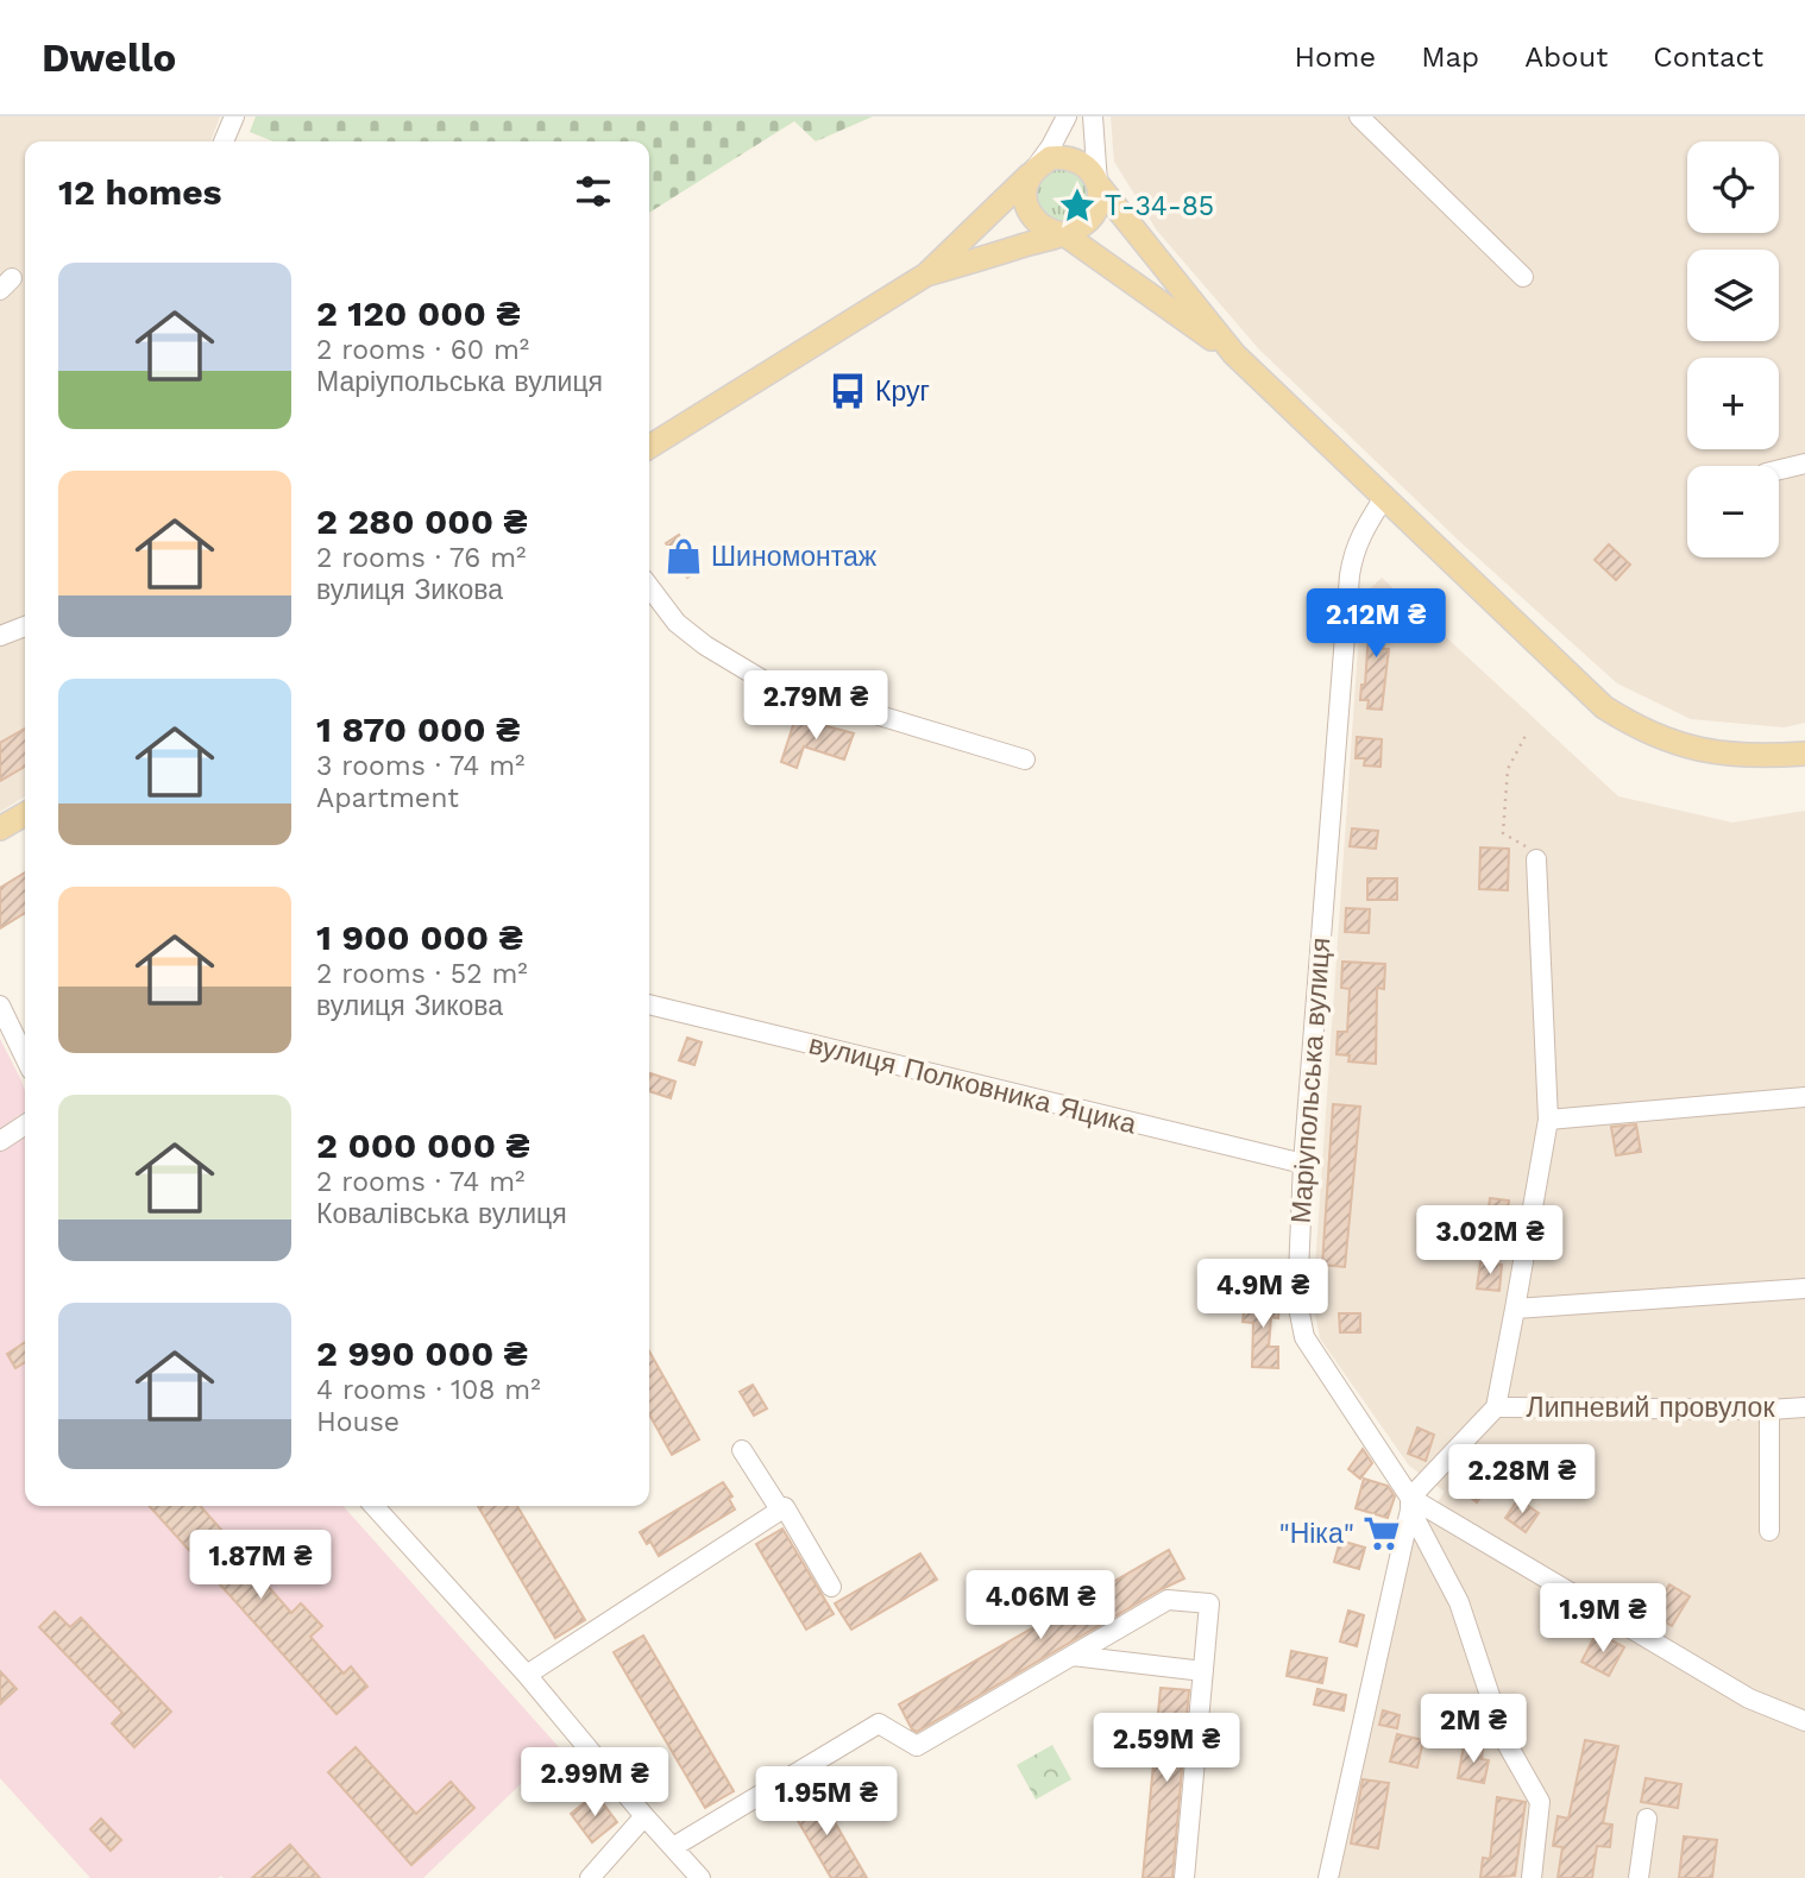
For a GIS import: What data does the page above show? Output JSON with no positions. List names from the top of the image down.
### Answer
{
  "streets": {
    "street": ["Маріупольська вулиця", "вулиця Полковника Яцика", "Липневий провулок"]
  },
  "crossings": [
    ["Маріупольська вулиця", "вулиця Полковника Яцика"]
  ],
  "places": {
    "place": ["Т-34-85"],
    "bus stop": ["Круг"],
    "shop": ["Шиномонтаж"],
    "supermarket": ["\"Ніка\""]
  },
  "page": {
    "header": "Dwello",
    "nav": [
      "Home",
      "Map",
      "About",
      "Contact"
    ],
    "map_buttons": ["+", "−"],
    "heading": "12 homes",
    "list": [
      {
        "name": "2 120 000 ₴",
        "note": "2 rooms · 60 m² · Маріупольська вулиця"
      },
      {
        "name": "2 280 000 ₴",
        "note": "2 rooms · 76 m² · вулиця Зикова"
      },
      {
        "name": "1 870 000 ₴",
        "note": "3 rooms · 74 m² · Apartment"
      },
      {
        "name": "1 900 000 ₴",
        "note": "2 rooms · 52 m² · вулиця Зикова"
      },
      {
        "name": "2 000 000 ₴",
        "note": "2 rooms · 74 m² · Ковалівська вулиця"
      },
      {
        "name": "2 990 000 ₴",
        "note": "4 rooms · 108 m² · House"
      }
    ],
    "price": [
      "2.12M ₴",
      "2.79M ₴",
      "3.02M ₴",
      "4.9M ₴",
      "2.28M ₴",
      "1.87M ₴",
      "4.06M ₴",
      "1.9M ₴",
      "2M ₴",
      "2.59M ₴",
      "2.99M ₴",
      "1.95M ₴"
    ]
  }
}
